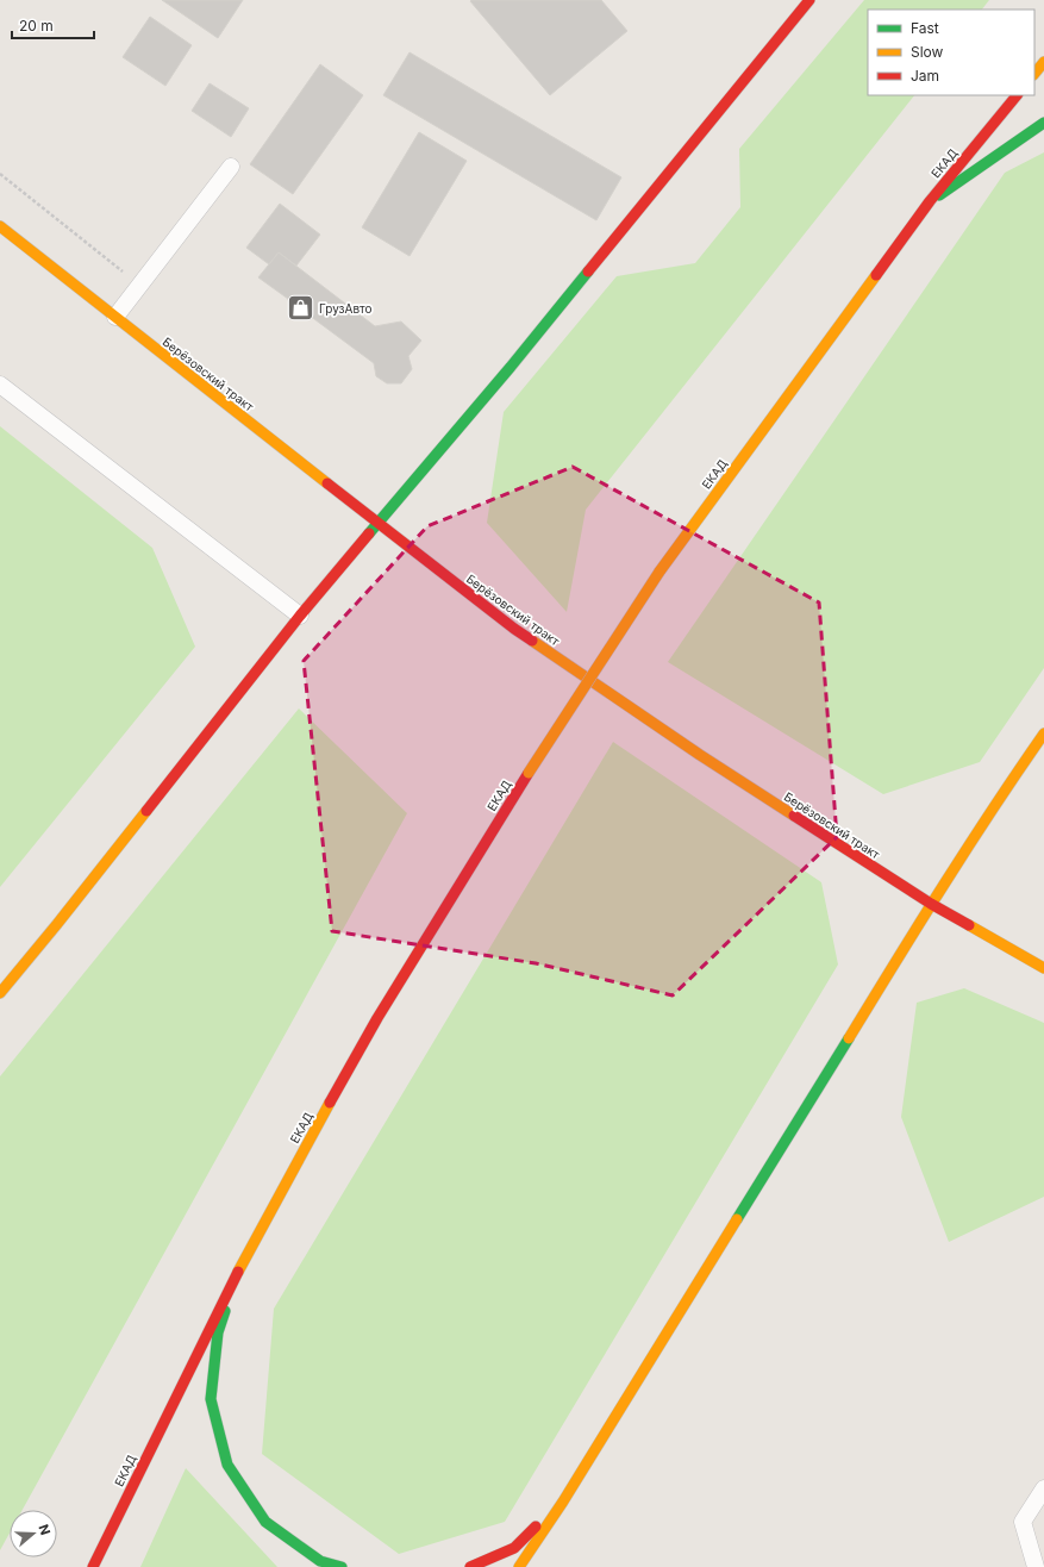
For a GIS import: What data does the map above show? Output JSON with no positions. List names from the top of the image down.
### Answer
{
  "streets": {
    "main road": ["ЕКАД", "Берёзовский тракт"]
  },
  "places": {
    "shop": ["ГрузАвто"]
  },
  "legend": ["Fast", "Slow", "Jam"],
  "scale_bar": "20 m",
  "north": "right"
}
